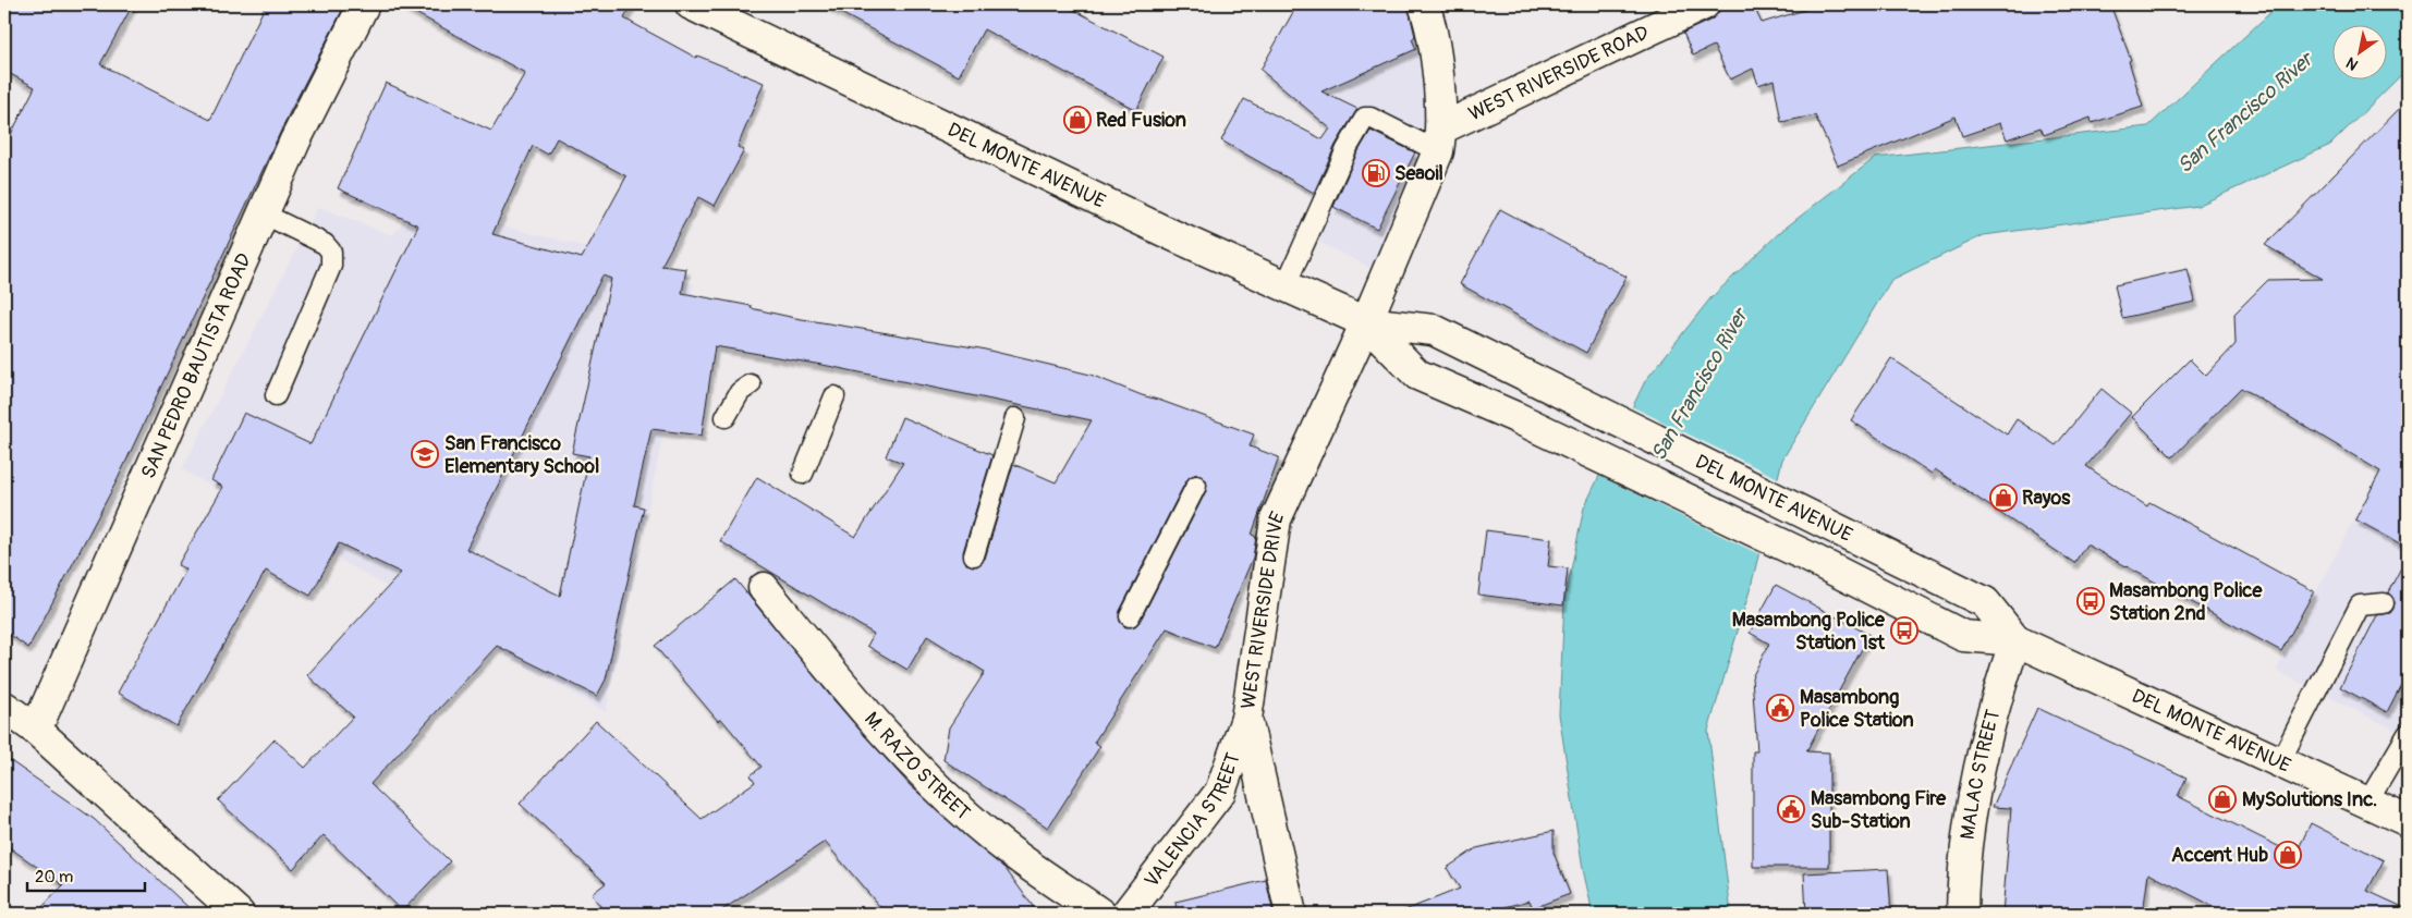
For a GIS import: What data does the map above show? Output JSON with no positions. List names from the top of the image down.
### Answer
{
  "streets": {
    "street": [
      "WEST RIVERSIDE ROAD",
      "DEL MONTE AVENUE",
      "SAN PEDRO BAUTISTA ROAD",
      "WEST RIVERSIDE DRIVE",
      "M. RAZO STREET",
      "MALAC STREET",
      "VALENCIA STREET"
    ]
  },
  "crossings": [
    ["WEST RIVERSIDE ROAD", "WEST RIVERSIDE DRIVE"],
    ["DEL MONTE AVENUE", "WEST RIVERSIDE DRIVE"],
    ["DEL MONTE AVENUE", "MALAC STREET"],
    ["WEST RIVERSIDE DRIVE", "VALENCIA STREET"]
  ],
  "water": ["San Francisco River"],
  "places": {
    "shop": [
      "Red Fusion",
      "Rayos",
      "MySolutions Inc.",
      "Accent Hub"
    ],
    "fuel station": ["Seaoil"],
    "school or university": ["San Francisco Elementary School"],
    "bus stop": ["Masambong Police Station 2nd", "Masambong Police Station 1st"],
    "public building": ["Masambong Police Station", "Masambong Fire Sub-Station"]
  },
  "scale_bar": "20 m",
  "north": "bottom left"
}
